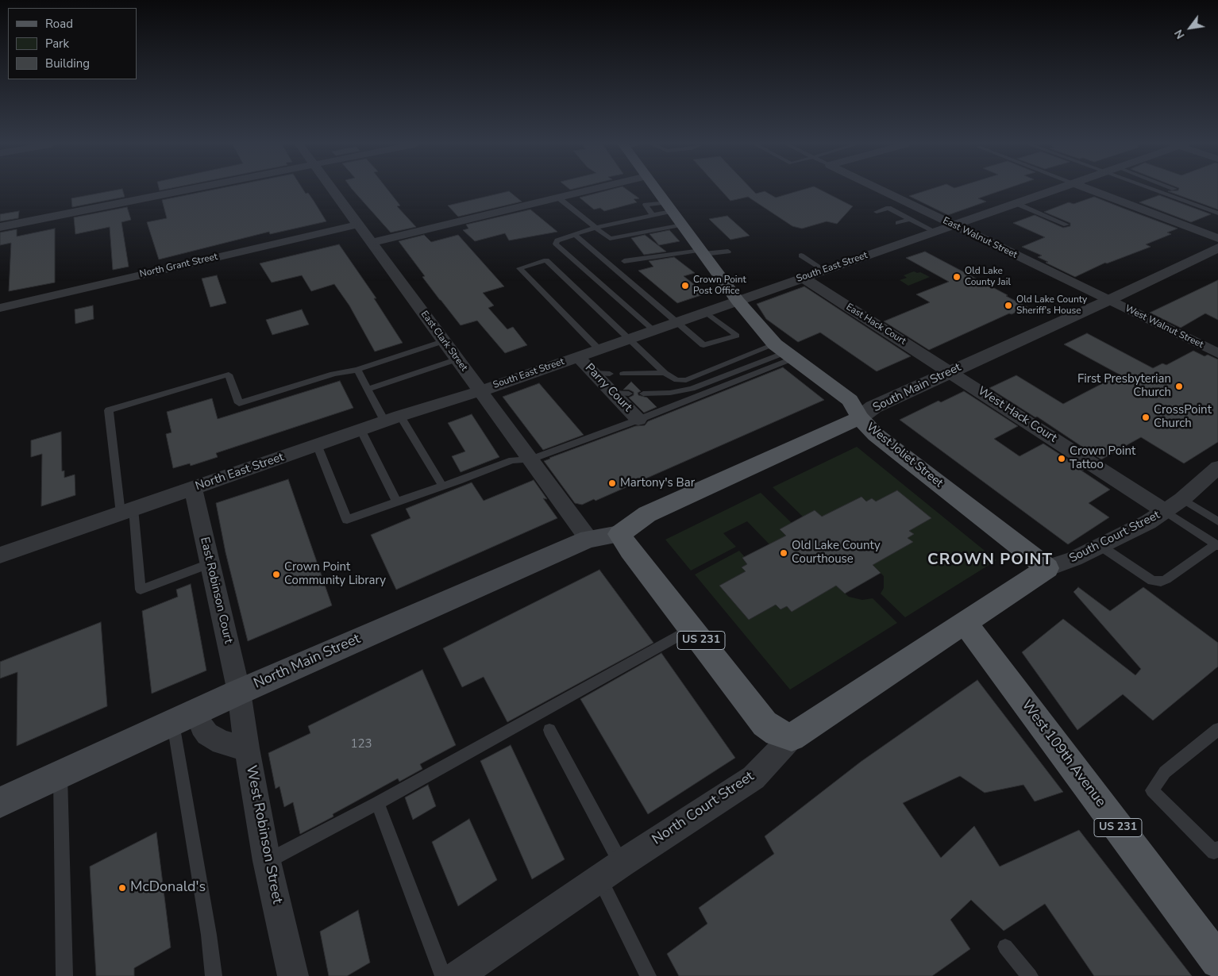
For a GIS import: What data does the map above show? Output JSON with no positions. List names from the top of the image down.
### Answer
{
  "streets": {
    "main road": [
      "South Main Street",
      "West Joliet Street",
      "South Court Street",
      "US 231",
      "North Main Street",
      "West 109th Avenue",
      "North Court Street"
    ],
    "street": [
      "East Walnut Street",
      "North Grant Street",
      "South East Street",
      "East Hack Court",
      "West Walnut Street",
      "East Clark Street",
      "Parry Court",
      "West Hack Court",
      "North East Street",
      "East Robinson Court",
      "West Robinson Street"
    ]
  },
  "crossings": [
    ["East Walnut Street", "South East Street"],
    ["East Walnut Street", "West Walnut Street"],
    ["East Walnut Street", "South Main Street"],
    ["North Grant Street", "East Clark Street"],
    ["South East Street", "East Hack Court"],
    ["South East Street", "East Clark Street"],
    ["South East Street", "Parry Court"],
    ["South East Street", "West Joliet Street"],
    ["South East Street", "North East Street"],
    ["East Hack Court", "South Main Street"],
    ["East Hack Court", "West Hack Court"],
    ["West Walnut Street", "South Main Street"],
    ["East Clark Street", "North East Street"],
    ["East Clark Street", "North Main Street"],
    ["South Main Street", "West Hack Court"],
    ["South Main Street", "West Joliet Street"],
    ["South Main Street", "US 231"],
    ["South Main Street", "North Main Street"],
    ["West Hack Court", "South Court Street"],
    ["West Joliet Street", "South Court Street"],
    ["North East Street", "East Robinson Court"],
    ["South Court Street", "West 109th Avenue"],
    ["South Court Street", "North Court Street"],
    ["East Robinson Court", "North Main Street"],
    ["East Robinson Court", "West Robinson Street"],
    ["US 231", "North Main Street"],
    ["US 231", "North Court Street"],
    ["North Main Street", "West Robinson Street"],
    ["West 109th Avenue", "North Court Street"]
  ],
  "districts": ["CROWN POINT"],
  "places": [
    "Old Lake County Jail",
    "Crown Point Post Office",
    "Old Lake County Sheriff's House",
    "First Presbyterian Church",
    "CrossPoint Church",
    "Crown Point Tattoo",
    "Martony's Bar",
    "Old Lake County Courthouse",
    "Crown Point Community Library",
    "McDonald's"
  ],
  "house_numbers": ["123"],
  "legend": ["Road", "Park", "Building"],
  "north": "bottom left"
}
